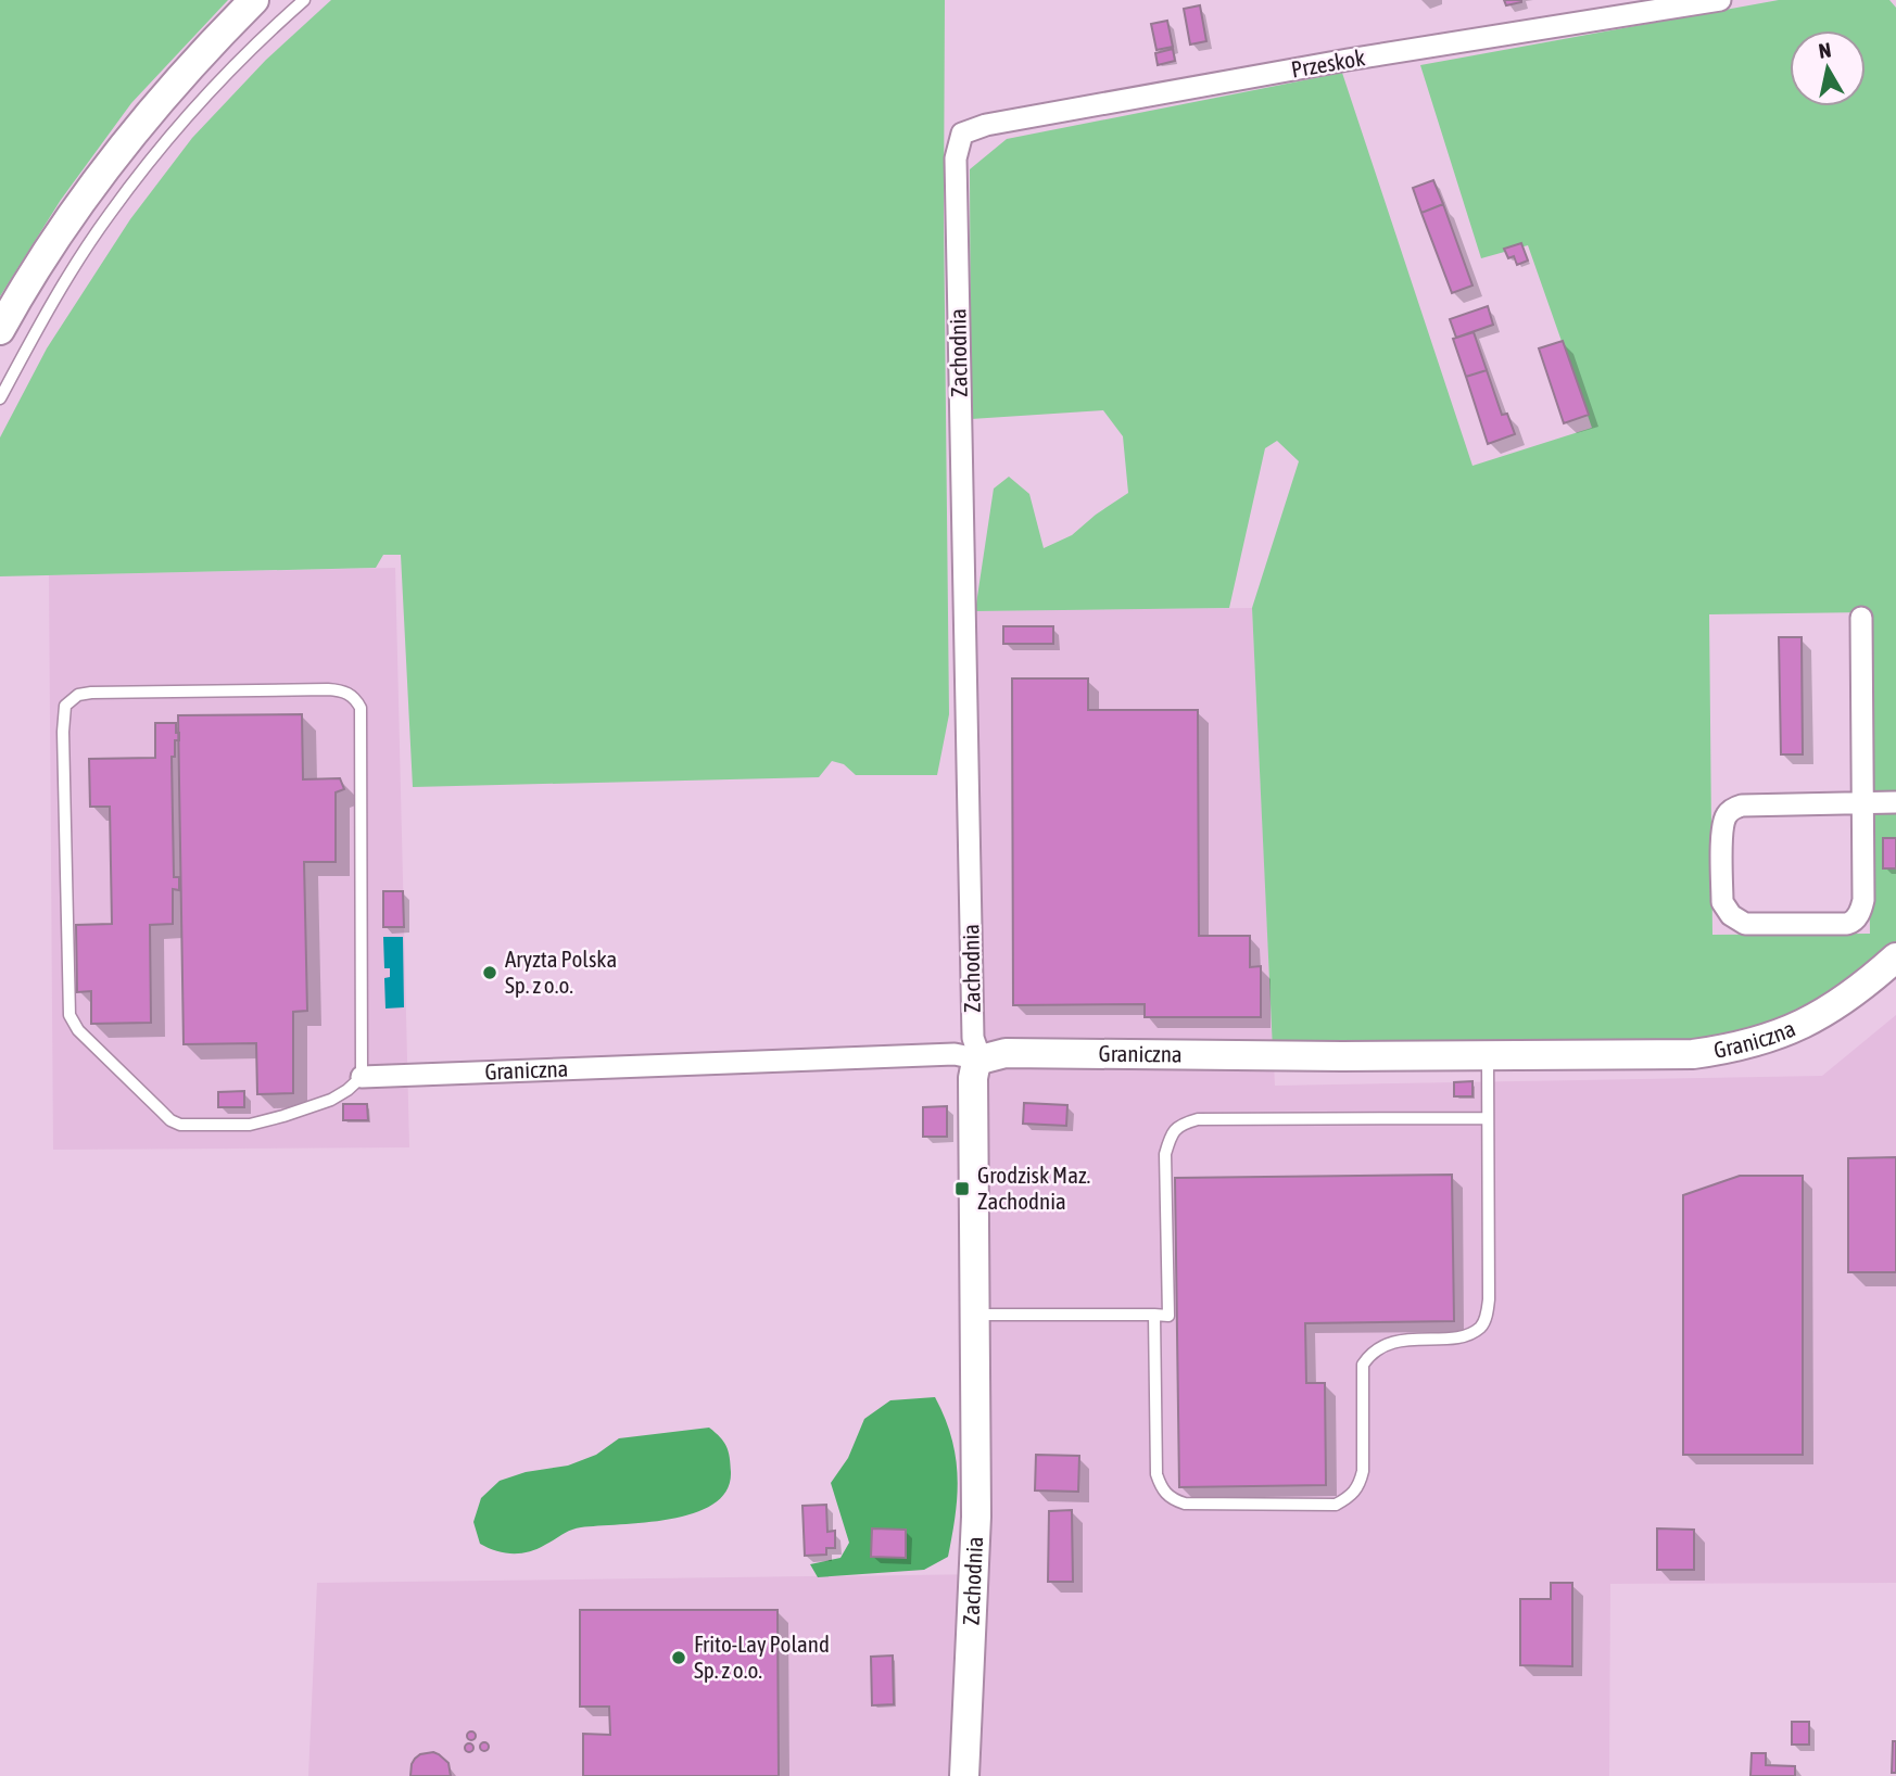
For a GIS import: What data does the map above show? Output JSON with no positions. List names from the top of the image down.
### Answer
{
  "streets": {
    "street": ["Przeskok", "Zachodnia", "Graniczna"]
  },
  "crossings": [
    ["Przeskok", "Zachodnia"],
    ["Zachodnia", "Graniczna"]
  ],
  "places": {
    "other": ["Aryzta Polska Sp. z o.o.", "Frito-Lay Poland Sp. z o.o."],
    "transit": ["Grodzisk Maz. Zachodnia"]
  },
  "north": "top"
}
